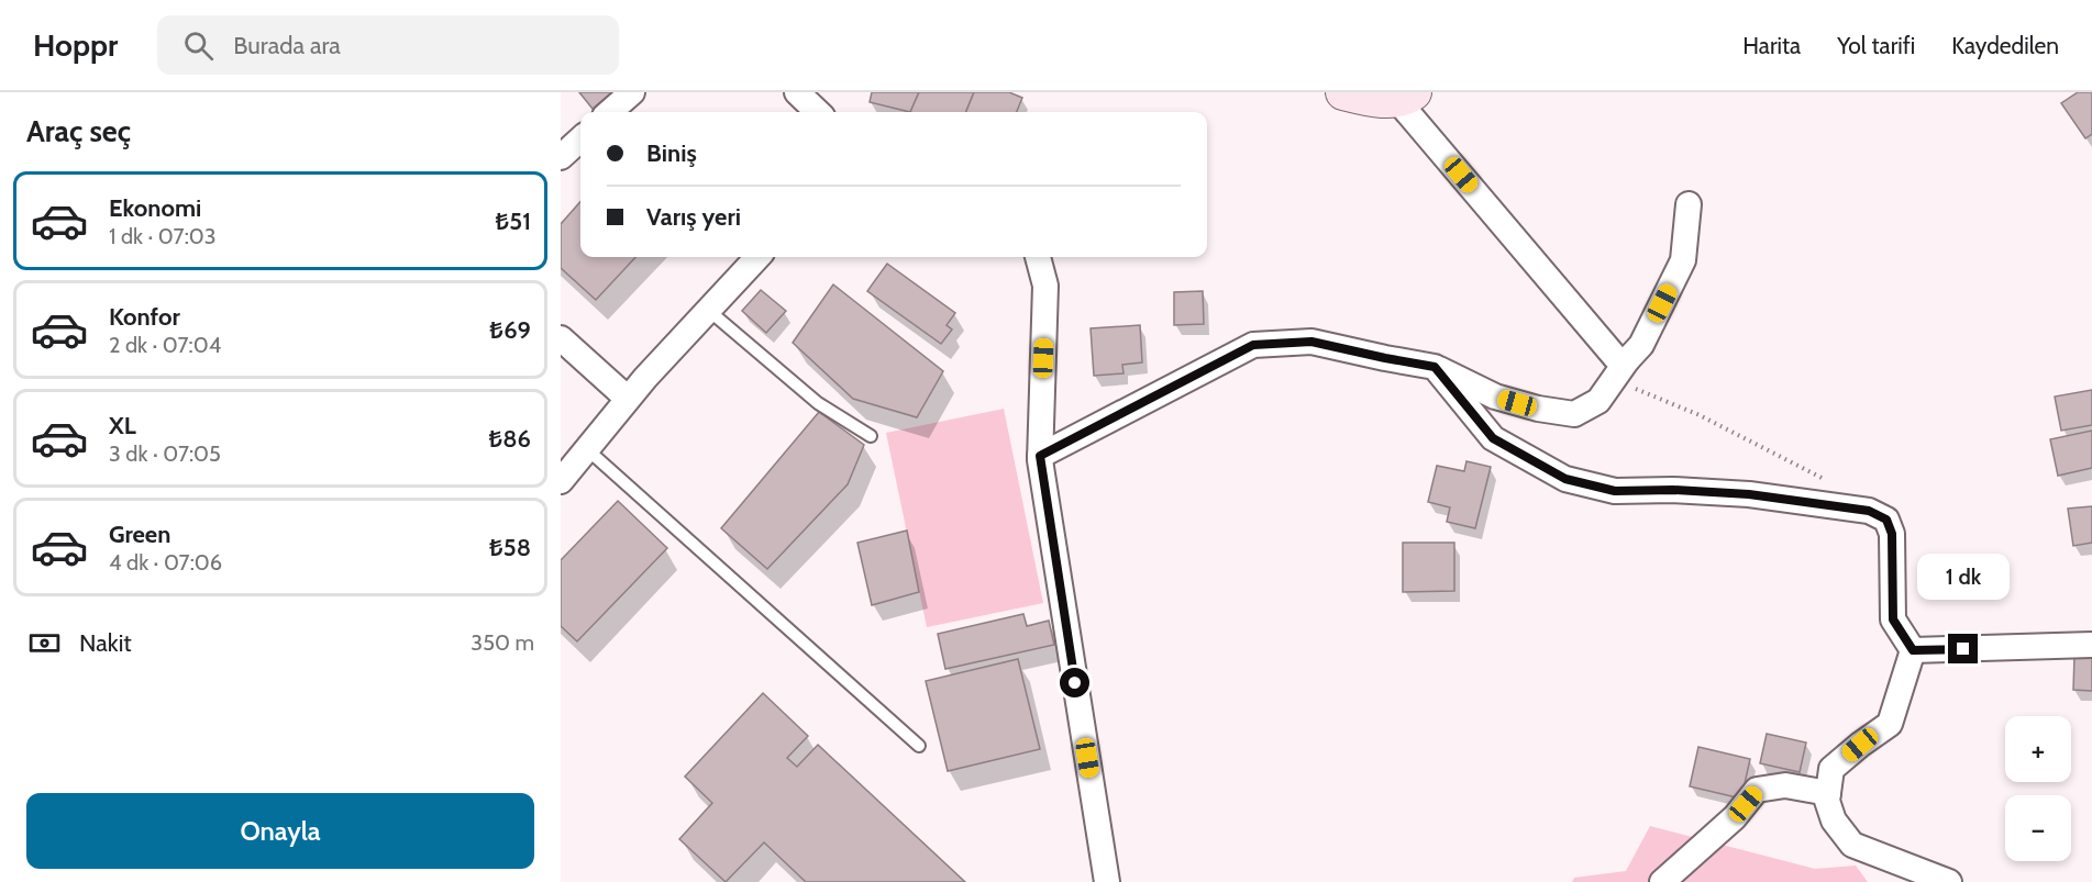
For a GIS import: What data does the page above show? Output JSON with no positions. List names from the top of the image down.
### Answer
{
  "page": {
    "header": "Hoppr",
    "search": "Burada ara",
    "nav": ["Harita", "Yol tarifi", "Kaydedilen"],
    "heading": "Araç seç",
    "banner": ["Biniş", "Varış yeri"],
    "list": [
      {
        "name": "Ekonomi",
        "note": "1 dk · 07:03",
        "value": "₺51"
      },
      {
        "name": "Konfor",
        "note": "2 dk · 07:04",
        "value": "₺69"
      },
      {
        "name": "XL",
        "note": "3 dk · 07:05",
        "value": "₺86"
      },
      {
        "name": "Green",
        "note": "4 dk · 07:06",
        "value": "₺58"
      }
    ],
    "bubble": "1 dk",
    "pay": ["Nakit", "350 m"],
    "map_buttons": ["+", "−"],
    "buttons": "Onayla"
  }
}
